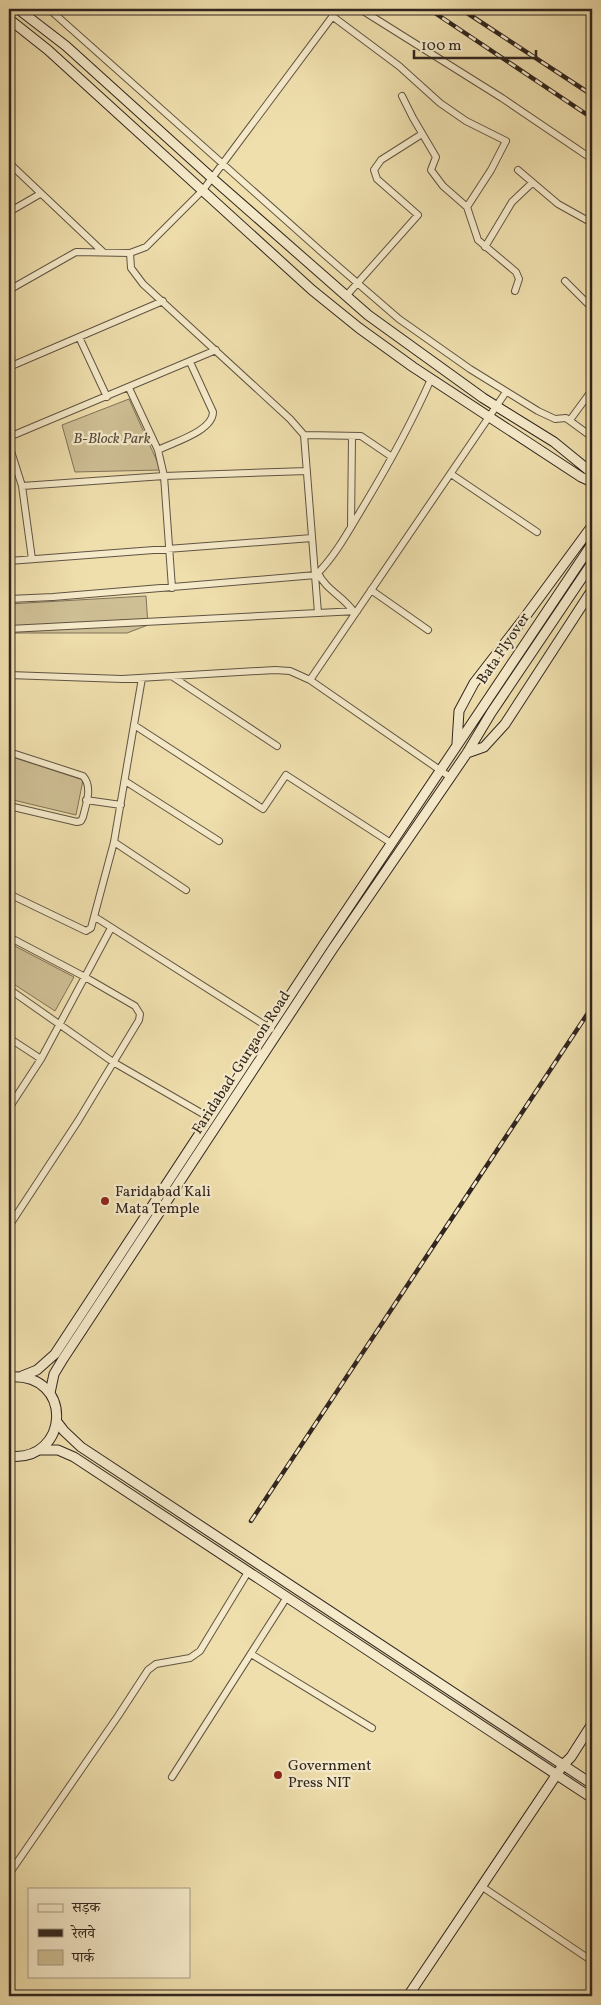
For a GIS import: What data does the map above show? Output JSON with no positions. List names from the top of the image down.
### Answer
{
  "streets": {
    "street": ["Bata Flyover", "Faridabad-Gurgaon Road"]
  },
  "crossings": [
    ["Bata Flyover", "Faridabad-Gurgaon Road"]
  ],
  "parks": ["B-Block Park"],
  "places": ["Faridabad Kali Mata Temple", "Government Press NIT"],
  "legend": ["सड़क", "रेलवे", "पार्क"],
  "scale_bar": "100 m"
}
